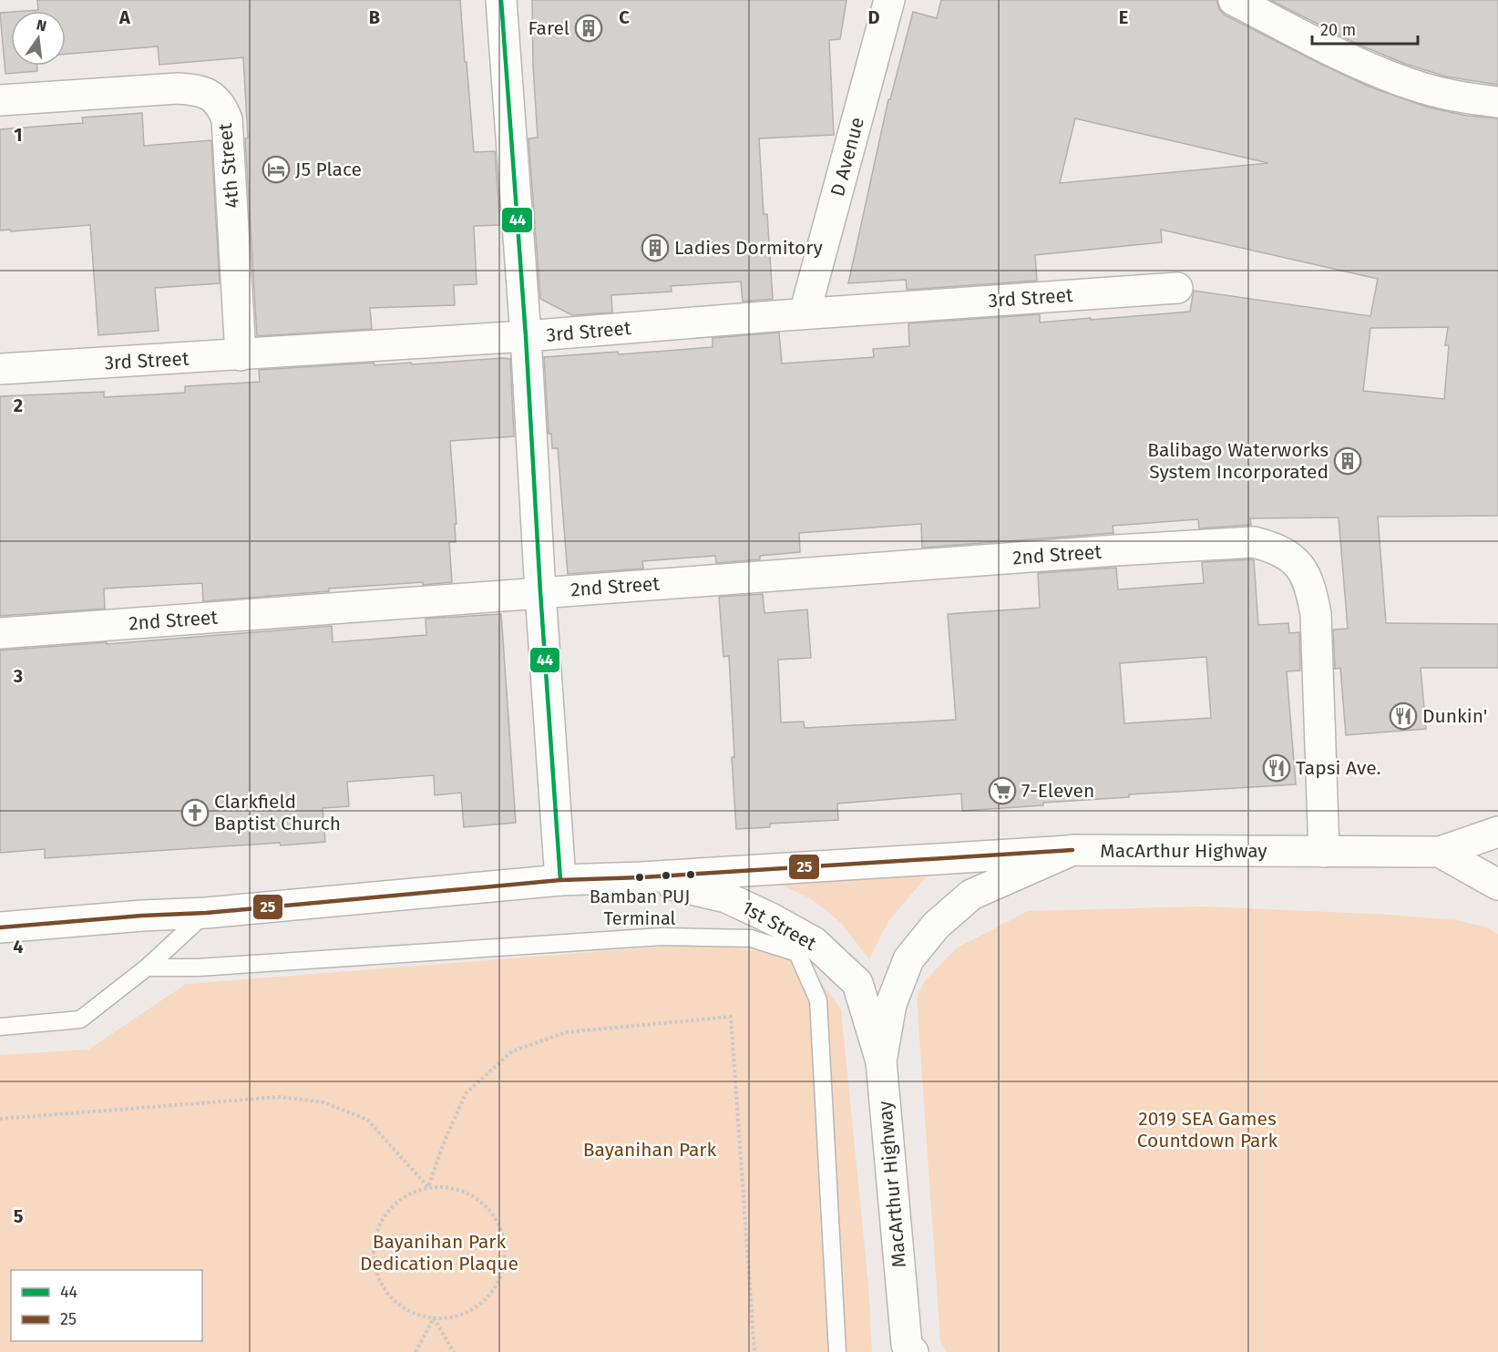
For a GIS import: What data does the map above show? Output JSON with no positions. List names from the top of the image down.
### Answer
{
  "streets": {
    "main road": [
      "D Avenue",
      "4th Street",
      "3rd Street",
      "2nd Street",
      "MacArthur Highway",
      "1st Street"
    ]
  },
  "crossings": [
    ["D Avenue", "3rd Street"],
    ["4th Street", "3rd Street"],
    ["2nd Street", "MacArthur Highway"],
    ["MacArthur Highway", "1st Street"]
  ],
  "parks": ["2019 SEA Games Countdown Park", "Bayanihan Park", "Bayanihan Park Dedication Plaque"],
  "places": {
    "building": ["Farel", "Ladies Dormitory", "Balibago Waterworks System Incorporated"],
    "hotel": ["J5 Place"],
    "restaurant": ["Dunkin'", "Tapsi Ave."],
    "supermarket": ["7-Eleven"],
    "church": ["Clarkfield Baptist Church"],
    "other": ["Bamban PUJ Terminal"]
  },
  "lines": ["transit line 44", "transit line 25"],
  "legend": ["44", "25"],
  "scale_bar": "20 m",
  "north": "top",
  "grid": {
    "columns": [
      "A",
      "B",
      "C",
      "D",
      "E"
    ],
    "rows": [
      "1",
      "2",
      "3",
      "4",
      "5"
    ]
  }
}
